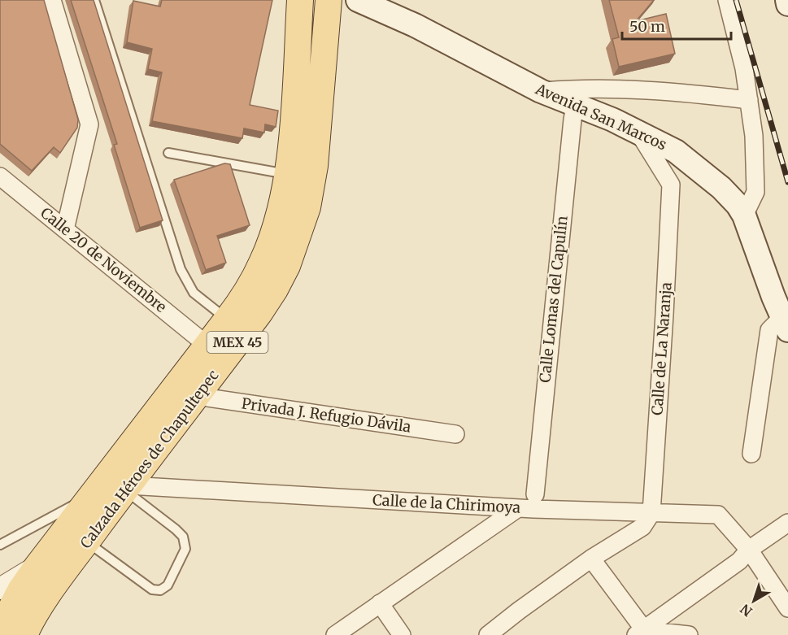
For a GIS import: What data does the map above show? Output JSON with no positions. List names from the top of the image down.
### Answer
{
  "streets": {
    "main road": ["Avenida San Marcos", "MEX 45", "Calzada Héroes de Chapultepec"],
    "street": [
      "Calle 20 de Noviembre",
      "Calle Lomas del Capulín",
      "Calle de La Naranja",
      "Privada J. Refugio Dávila",
      "Calle de la Chirimoya"
    ]
  },
  "crossings": [
    ["Avenida San Marcos", "Calle Lomas del Capulín"],
    ["Avenida San Marcos", "Calle de La Naranja"],
    ["Calle 20 de Noviembre", "Calzada Héroes de Chapultepec"],
    ["Calle de La Naranja", "Calle de la Chirimoya"],
    ["Privada J. Refugio Dávila", "Calzada Héroes de Chapultepec"],
    ["Calzada Héroes de Chapultepec", "Calle de la Chirimoya"]
  ],
  "scale_bar": "50 m",
  "north": "bottom left"
}
